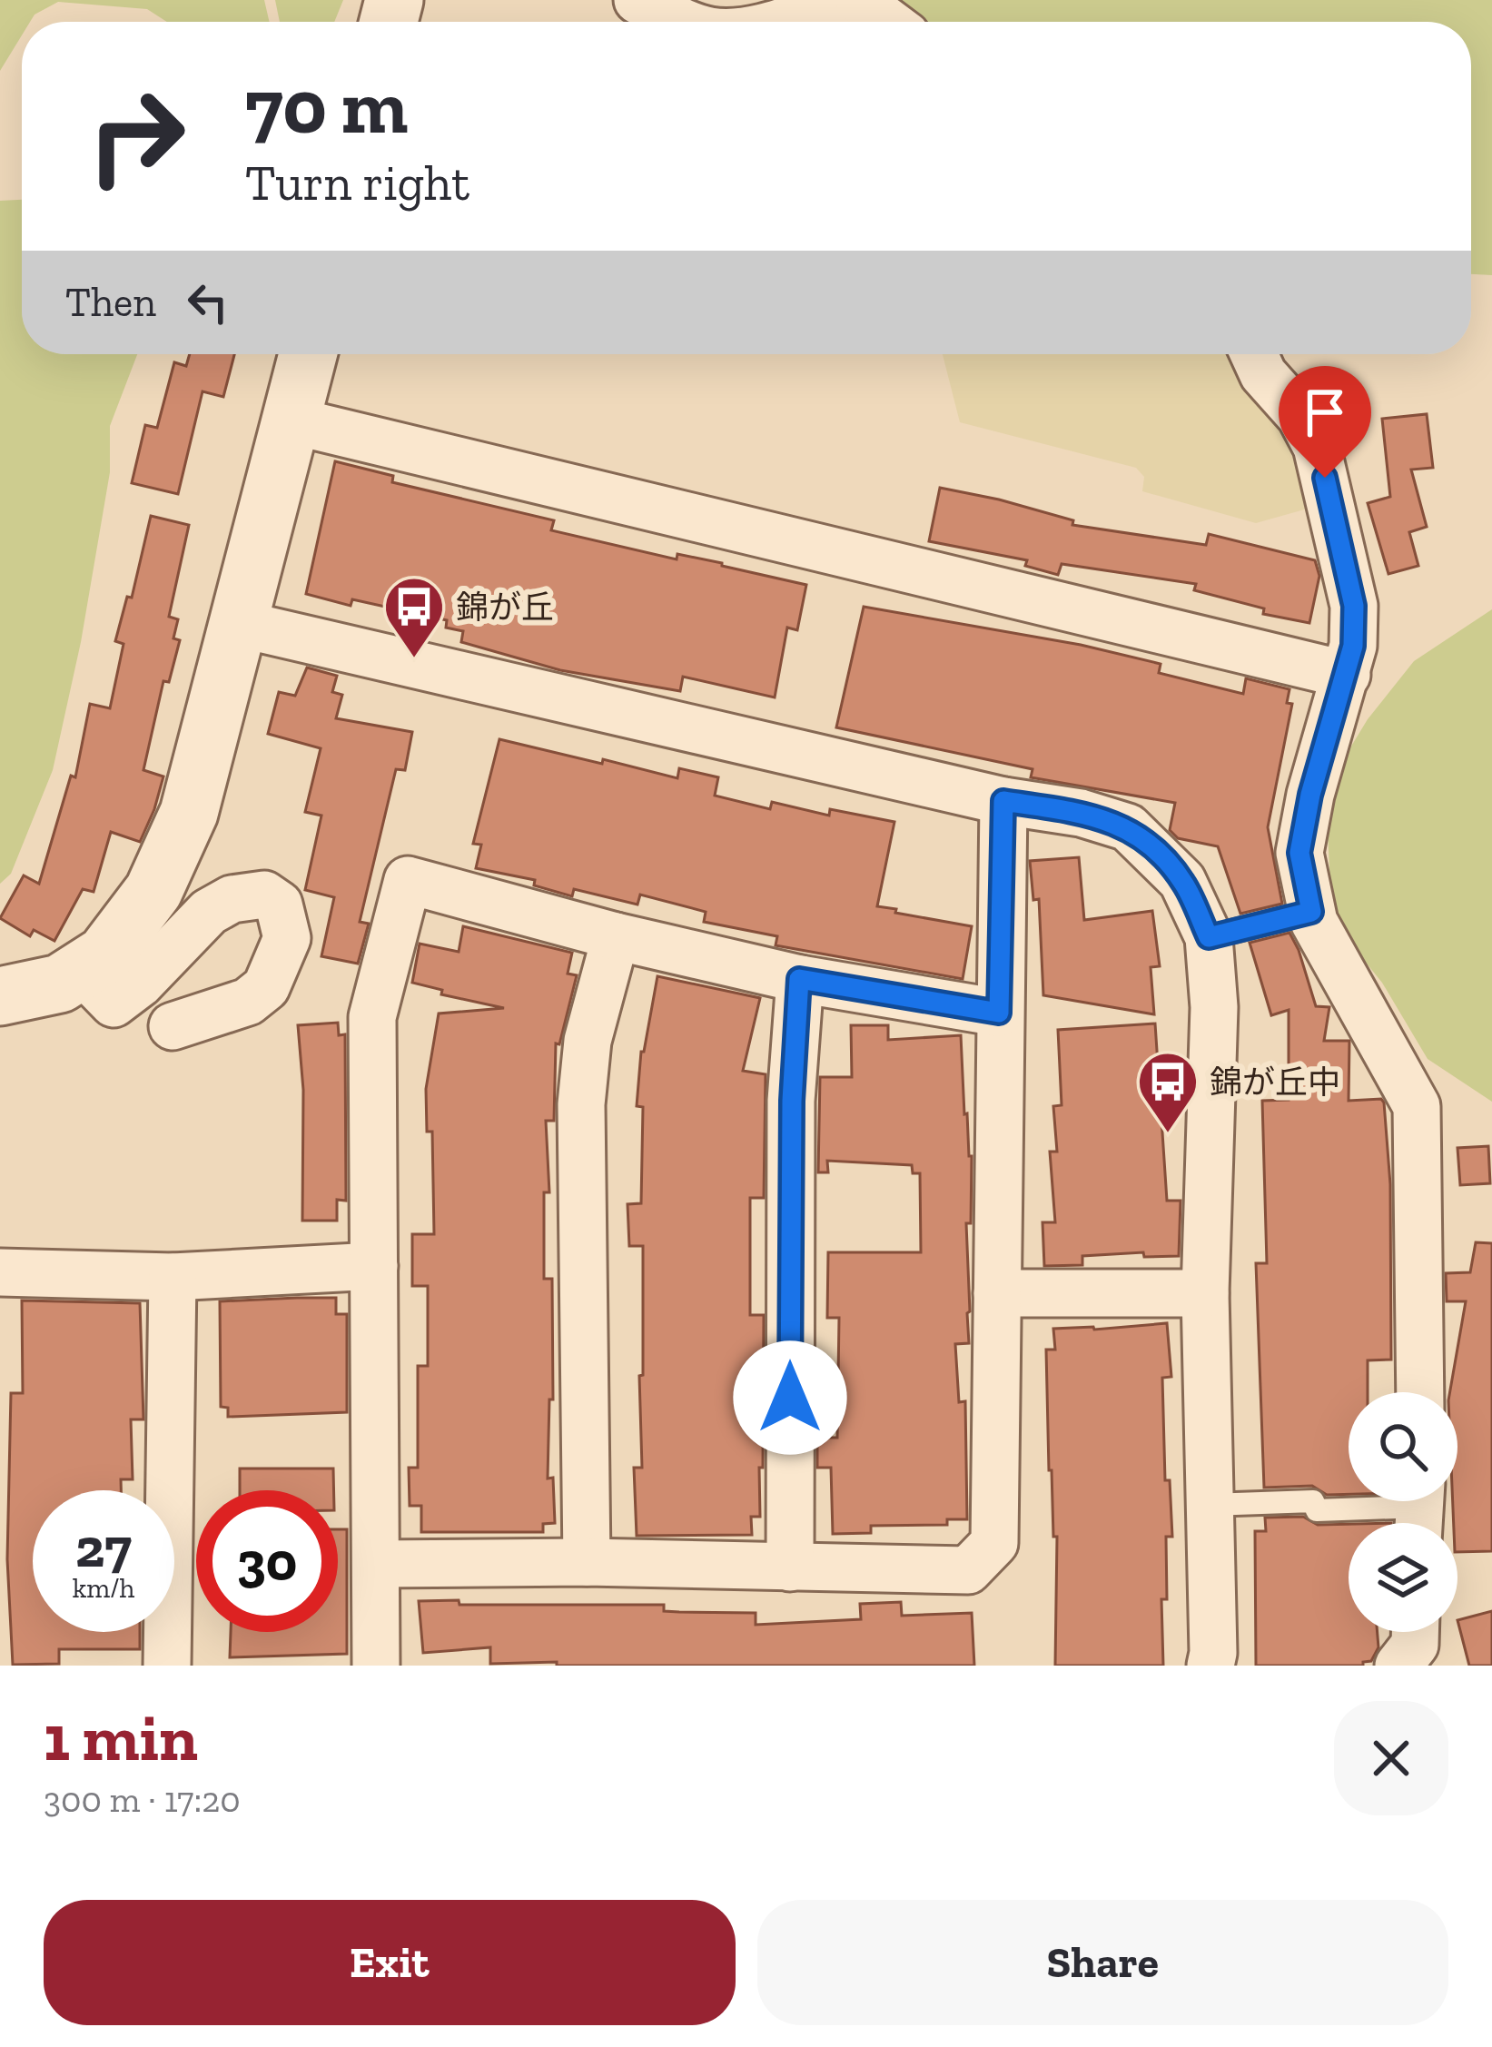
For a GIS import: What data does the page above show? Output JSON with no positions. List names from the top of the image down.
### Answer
{
  "places": {
    "bus stop": ["錦が丘", "錦が丘中"]
  },
  "page": {
    "turn": ["70 m", "Turn right"],
    "then": "Then",
    "speed": "27 km/h",
    "limit": "30",
    "heading": ["1 min", "300 m · 17:20"],
    "buttons": ["Exit", "Share"]
  }
}
